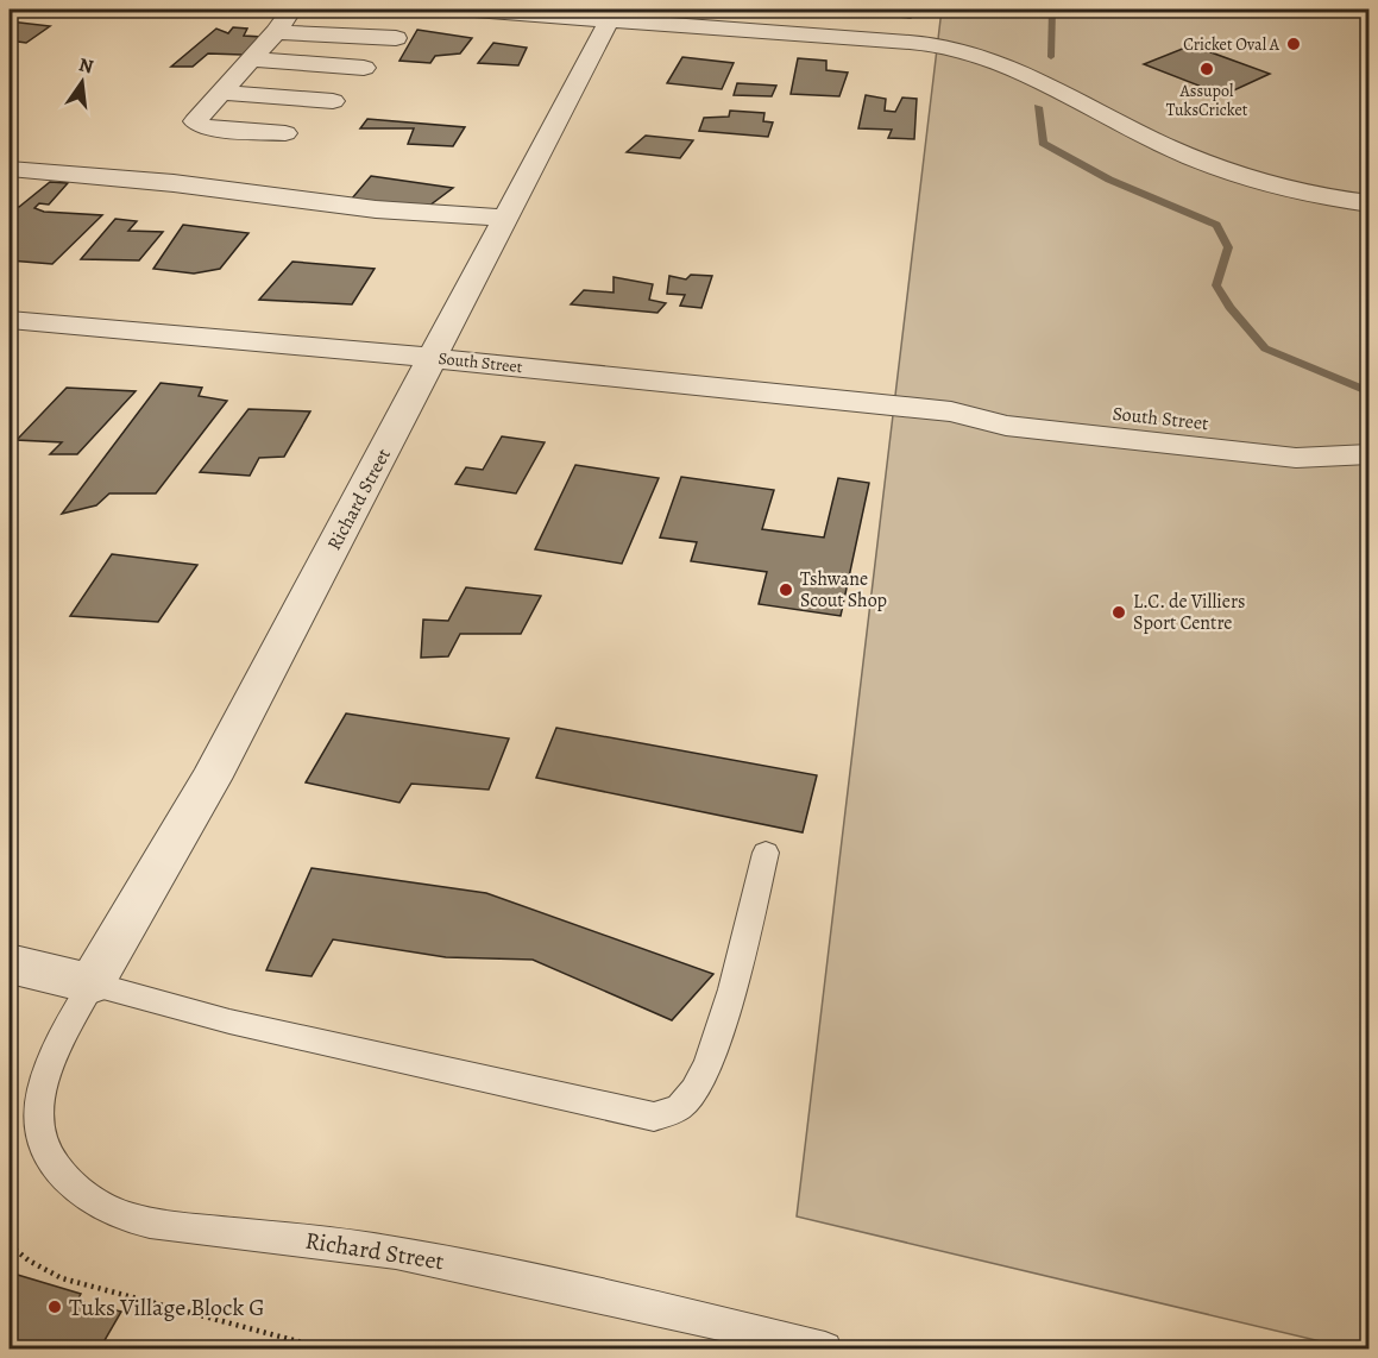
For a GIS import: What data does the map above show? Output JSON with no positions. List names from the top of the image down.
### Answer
{
  "streets": {
    "street": ["South Street", "Richard Street"]
  },
  "crossings": [
    ["South Street", "Richard Street"]
  ],
  "places": [
    "Cricket Oval A",
    "Assupol TuksCricket",
    "Tshwane Scout Shop",
    "L.C. de Villiers Sport Centre",
    "Tuks Village Block G"
  ],
  "north": "top"
}
